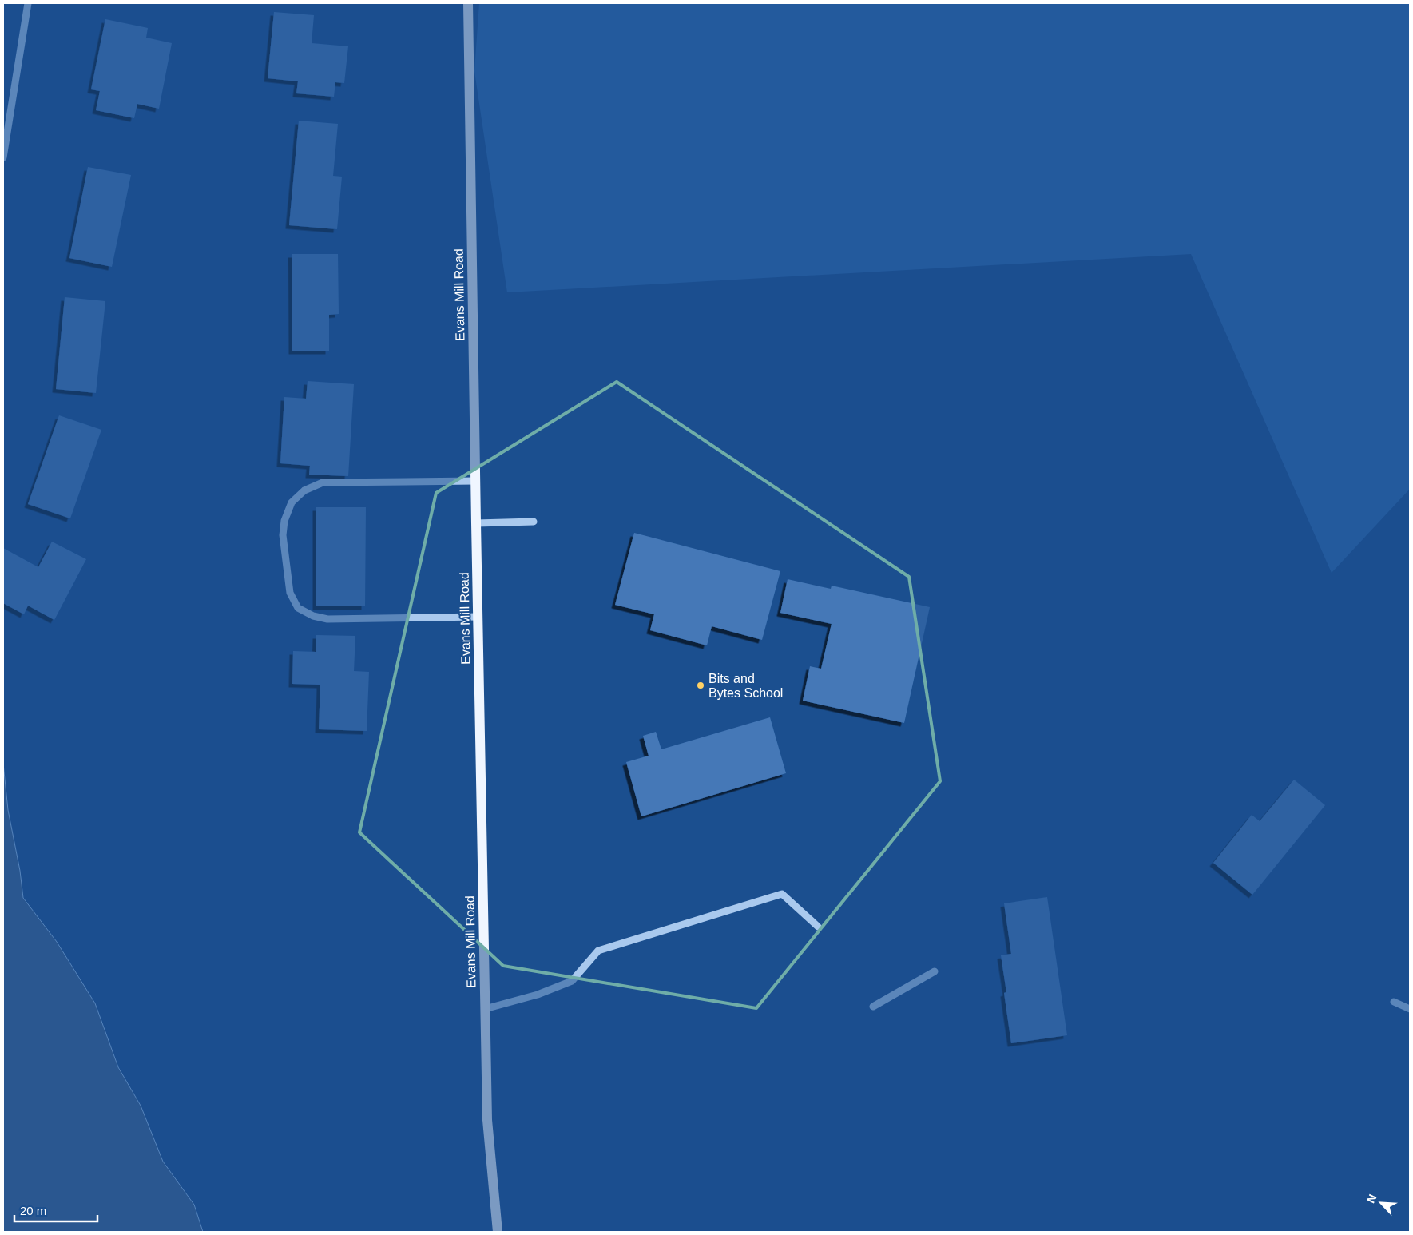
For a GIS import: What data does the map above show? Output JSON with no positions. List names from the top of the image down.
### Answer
{
  "streets": {
    "main road": ["Evans Mill Road"]
  },
  "places": ["Bits and Bytes School"],
  "scale_bar": "20 m",
  "north": "top left"
}
